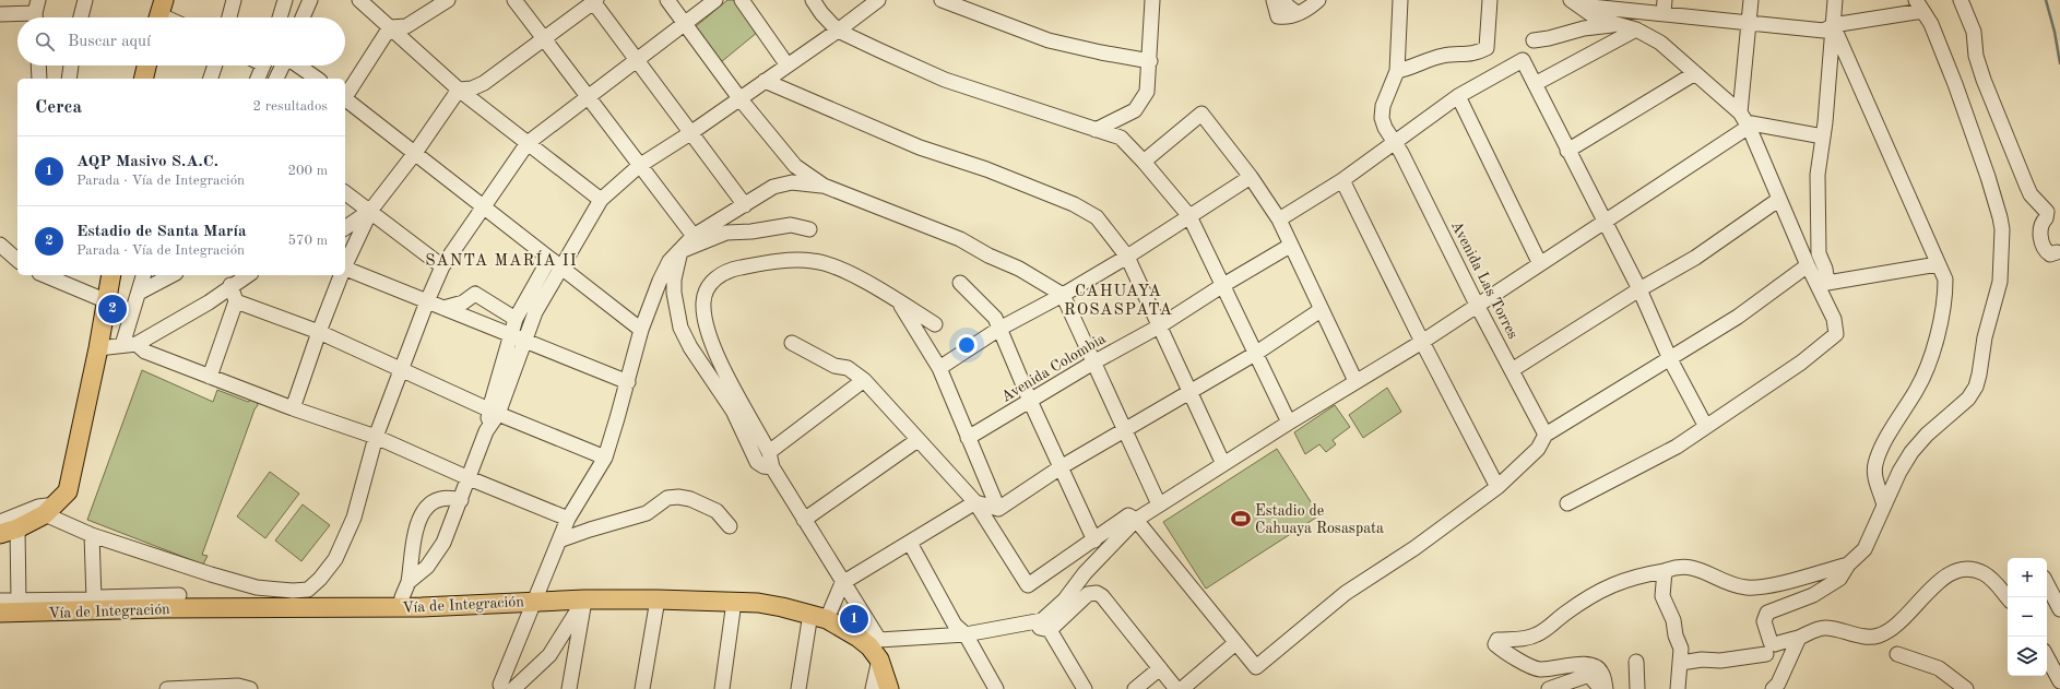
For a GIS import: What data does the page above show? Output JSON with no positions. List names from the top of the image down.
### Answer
{
  "streets": {
    "main road": ["Vía de Integración"],
    "street": ["Avenida Las Torres", "Avenida Colombia"]
  },
  "districts": ["SANTA MARÍA II", "CAHUAYA ROSASPATA"],
  "places": {
    "sports": ["Estadio de Cahuaya Rosaspata"]
  },
  "page": {
    "search": "Buscar aquí",
    "heading": ["Cerca", "2 resultados"],
    "list": [
      {
        "mark": "1",
        "name": "AQP Masivo S.A.C.",
        "note": "Parada · Vía de Integración",
        "value": "200 m"
      },
      {
        "mark": "2",
        "name": "Estadio de Santa María",
        "note": "Parada · Vía de Integración",
        "value": "570 m"
      }
    ],
    "pins": ["2", "1"],
    "map_buttons": ["+", "−"]
  }
}
